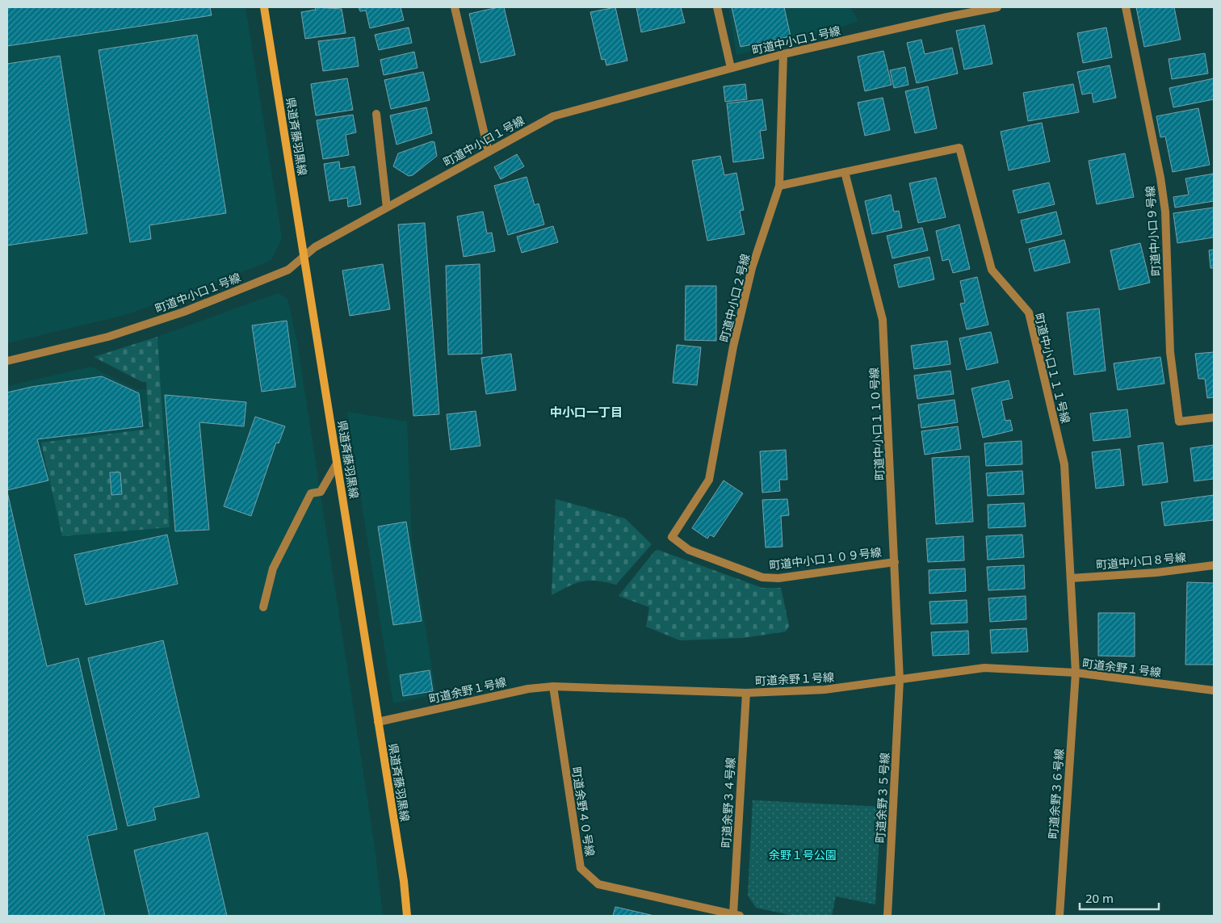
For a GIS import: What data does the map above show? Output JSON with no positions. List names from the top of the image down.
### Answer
{
  "streets": {
    "main road": ["県道斉藤羽黒線"],
    "street": [
      "町道中小口１号線",
      "町道中小口９号線",
      "町道中小口２号線",
      "町道中小口１１１号線",
      "町道中小口１１０号線",
      "町道中小口１０９号線",
      "町道中小口８号線",
      "町道余野１号線",
      "町道余野３６号線",
      "町道余野３５号線",
      "町道余野３４号線",
      "町道余野４０号線"
    ]
  },
  "crossings": [
    ["町道中小口１号線", "県道斉藤羽黒線"],
    ["町道中小口１号線", "町道中小口２号線"],
    ["県道斉藤羽黒線", "町道余野１号線"],
    ["町道中小口２号線", "町道中小口１１１号線"],
    ["町道中小口２号線", "町道中小口１０９号線"],
    ["町道中小口１１１号線", "町道中小口１１０号線"],
    ["町道中小口１１１号線", "町道中小口８号線"],
    ["町道中小口１１１号線", "町道余野１号線"],
    ["町道中小口１１１号線", "町道余野３６号線"],
    ["町道中小口１１０号線", "町道中小口１０９号線"],
    ["町道中小口１１０号線", "町道余野１号線"],
    ["町道中小口１１０号線", "町道余野３５号線"],
    ["町道余野１号線", "町道余野３６号線"],
    ["町道余野１号線", "町道余野３５号線"],
    ["町道余野１号線", "町道余野３４号線"],
    ["町道余野１号線", "町道余野４０号線"],
    ["町道余野３４号線", "町道余野４０号線"]
  ],
  "districts": ["中小口一丁目"],
  "parks": ["余野１号公園"],
  "scale_bar": "20 m"
}
